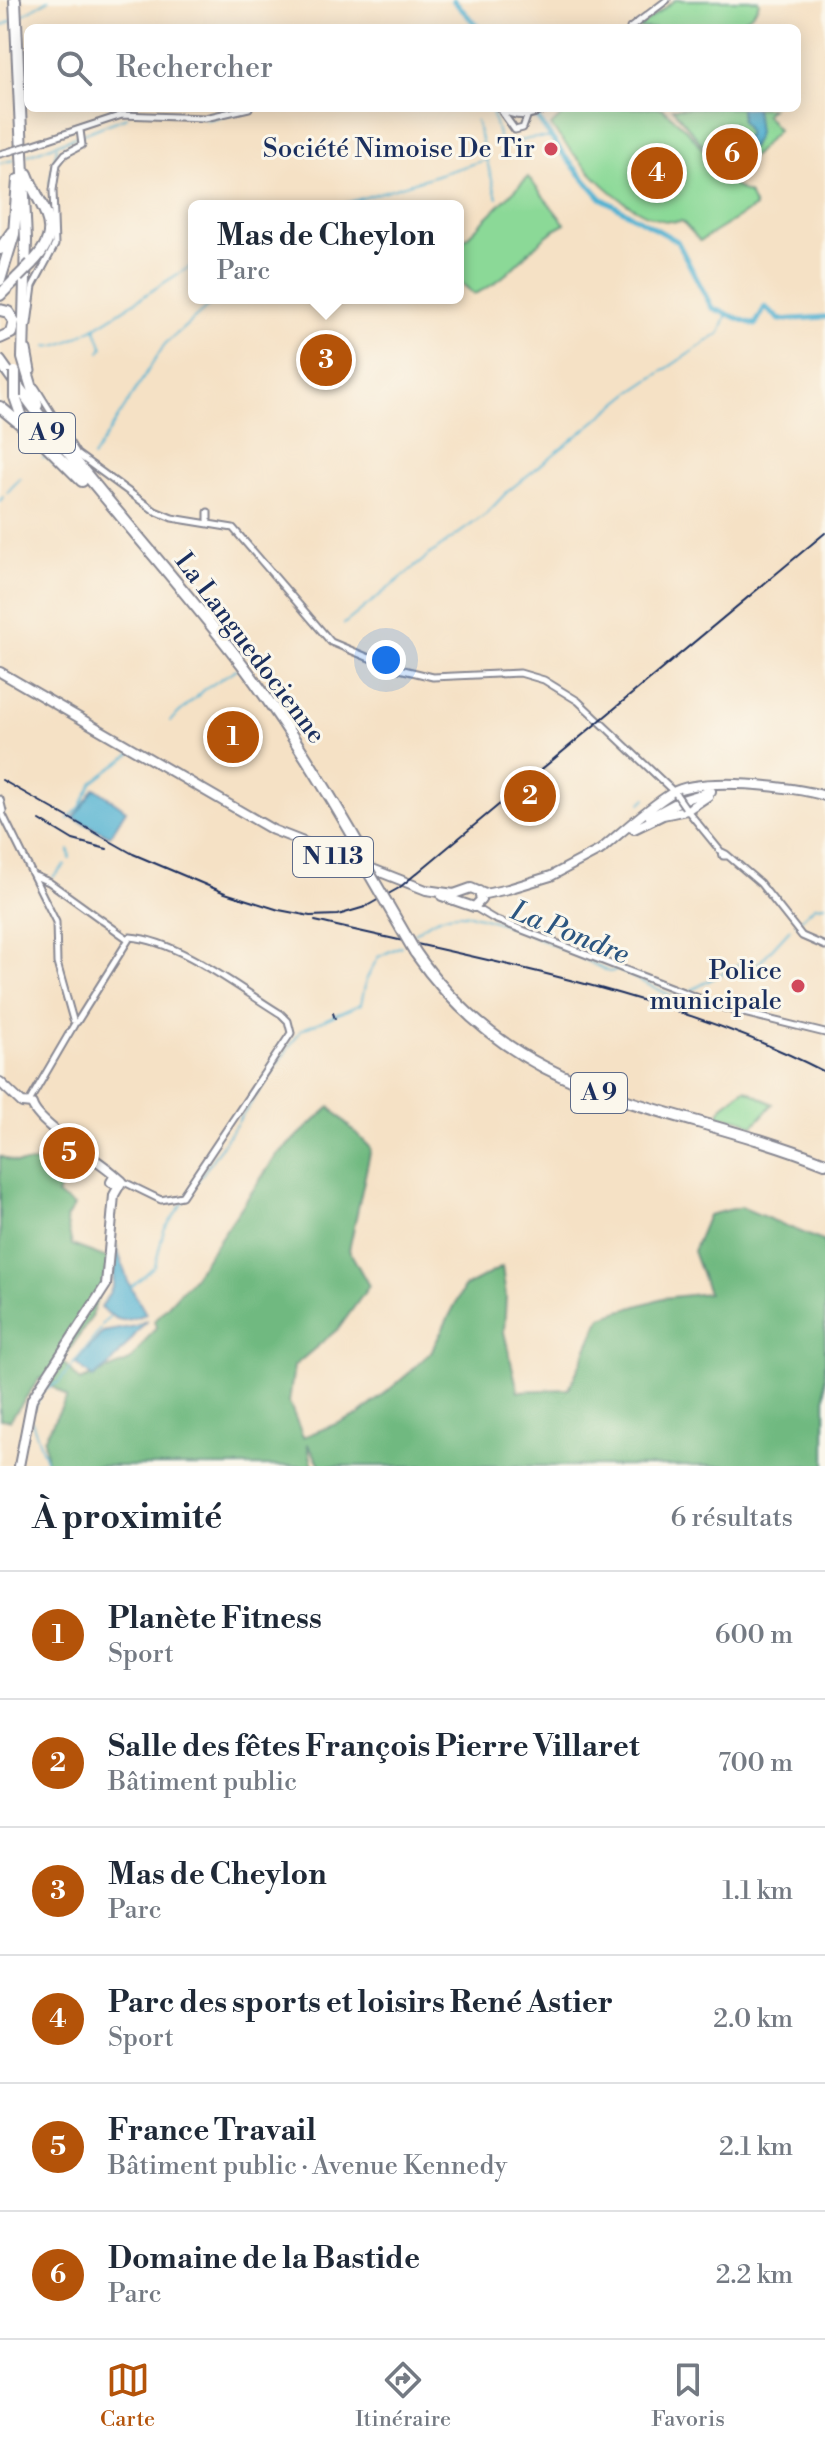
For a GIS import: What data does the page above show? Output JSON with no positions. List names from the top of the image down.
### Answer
{
  "streets": {
    "highway": ["A 9", "La Languedocienne"],
    "main road": ["N 113"]
  },
  "water": ["La Pondre"],
  "places": ["Société Nimoise De Tir", "Police municipale"],
  "page": {
    "search": "Rechercher",
    "pins": [
      "6",
      "4",
      "3",
      "1",
      "2",
      "5"
    ],
    "popup": ["Mas de Cheylon", "Parc"],
    "heading": ["À proximité", "6 résultats"],
    "list": [
      {
        "mark": "1",
        "name": "Planète Fitness",
        "note": "Sport",
        "value": "600 m"
      },
      {
        "mark": "2",
        "name": "Salle des fêtes François Pierre Villaret",
        "note": "Bâtiment public",
        "value": "700 m"
      },
      {
        "mark": "3",
        "name": "Mas de Cheylon",
        "note": "Parc",
        "value": "1.1 km"
      },
      {
        "mark": "4",
        "name": "Parc des sports et loisirs René Astier",
        "note": "Sport",
        "value": "2.0 km"
      },
      {
        "mark": "5",
        "name": "France Travail",
        "note": "Bâtiment public · Avenue Kennedy",
        "value": "2.1 km"
      },
      {
        "mark": "6",
        "name": "Domaine de la Bastide",
        "note": "Parc",
        "value": "2.2 km"
      }
    ],
    "nav": ["Carte", "Itinéraire", "Favoris"]
  }
}
